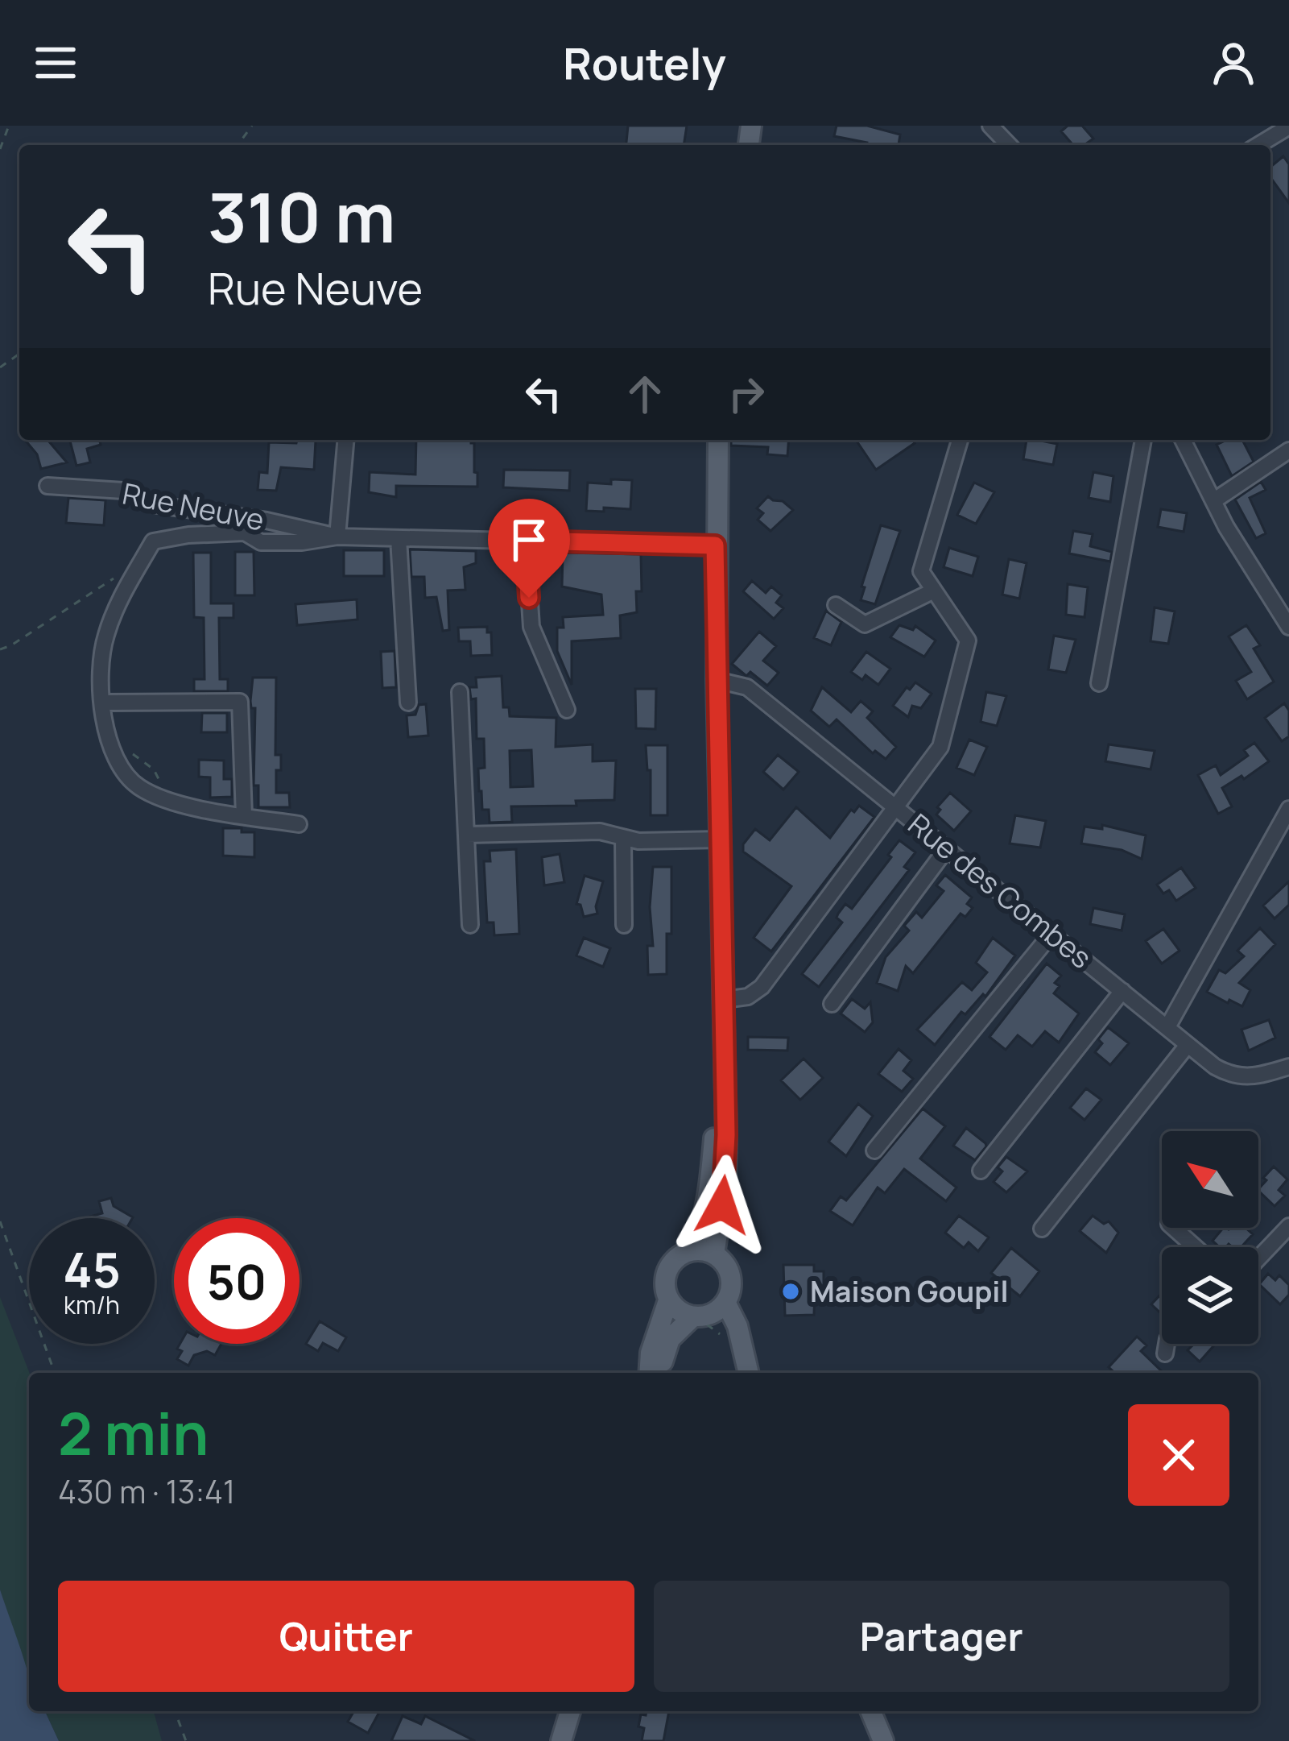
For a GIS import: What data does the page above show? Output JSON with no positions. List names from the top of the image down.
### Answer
{
  "streets": {
    "street": ["Rue Neuve", "Rue des Combes"]
  },
  "places": ["Maison Goupil"],
  "north": "top left",
  "page": {
    "header": "Routely",
    "turn": ["310 m", "Rue Neuve"],
    "speed": "45 km/h",
    "limit": "50",
    "heading": ["2 min", "430 m · 13:41"],
    "buttons": ["Quitter", "Partager"]
  }
}
